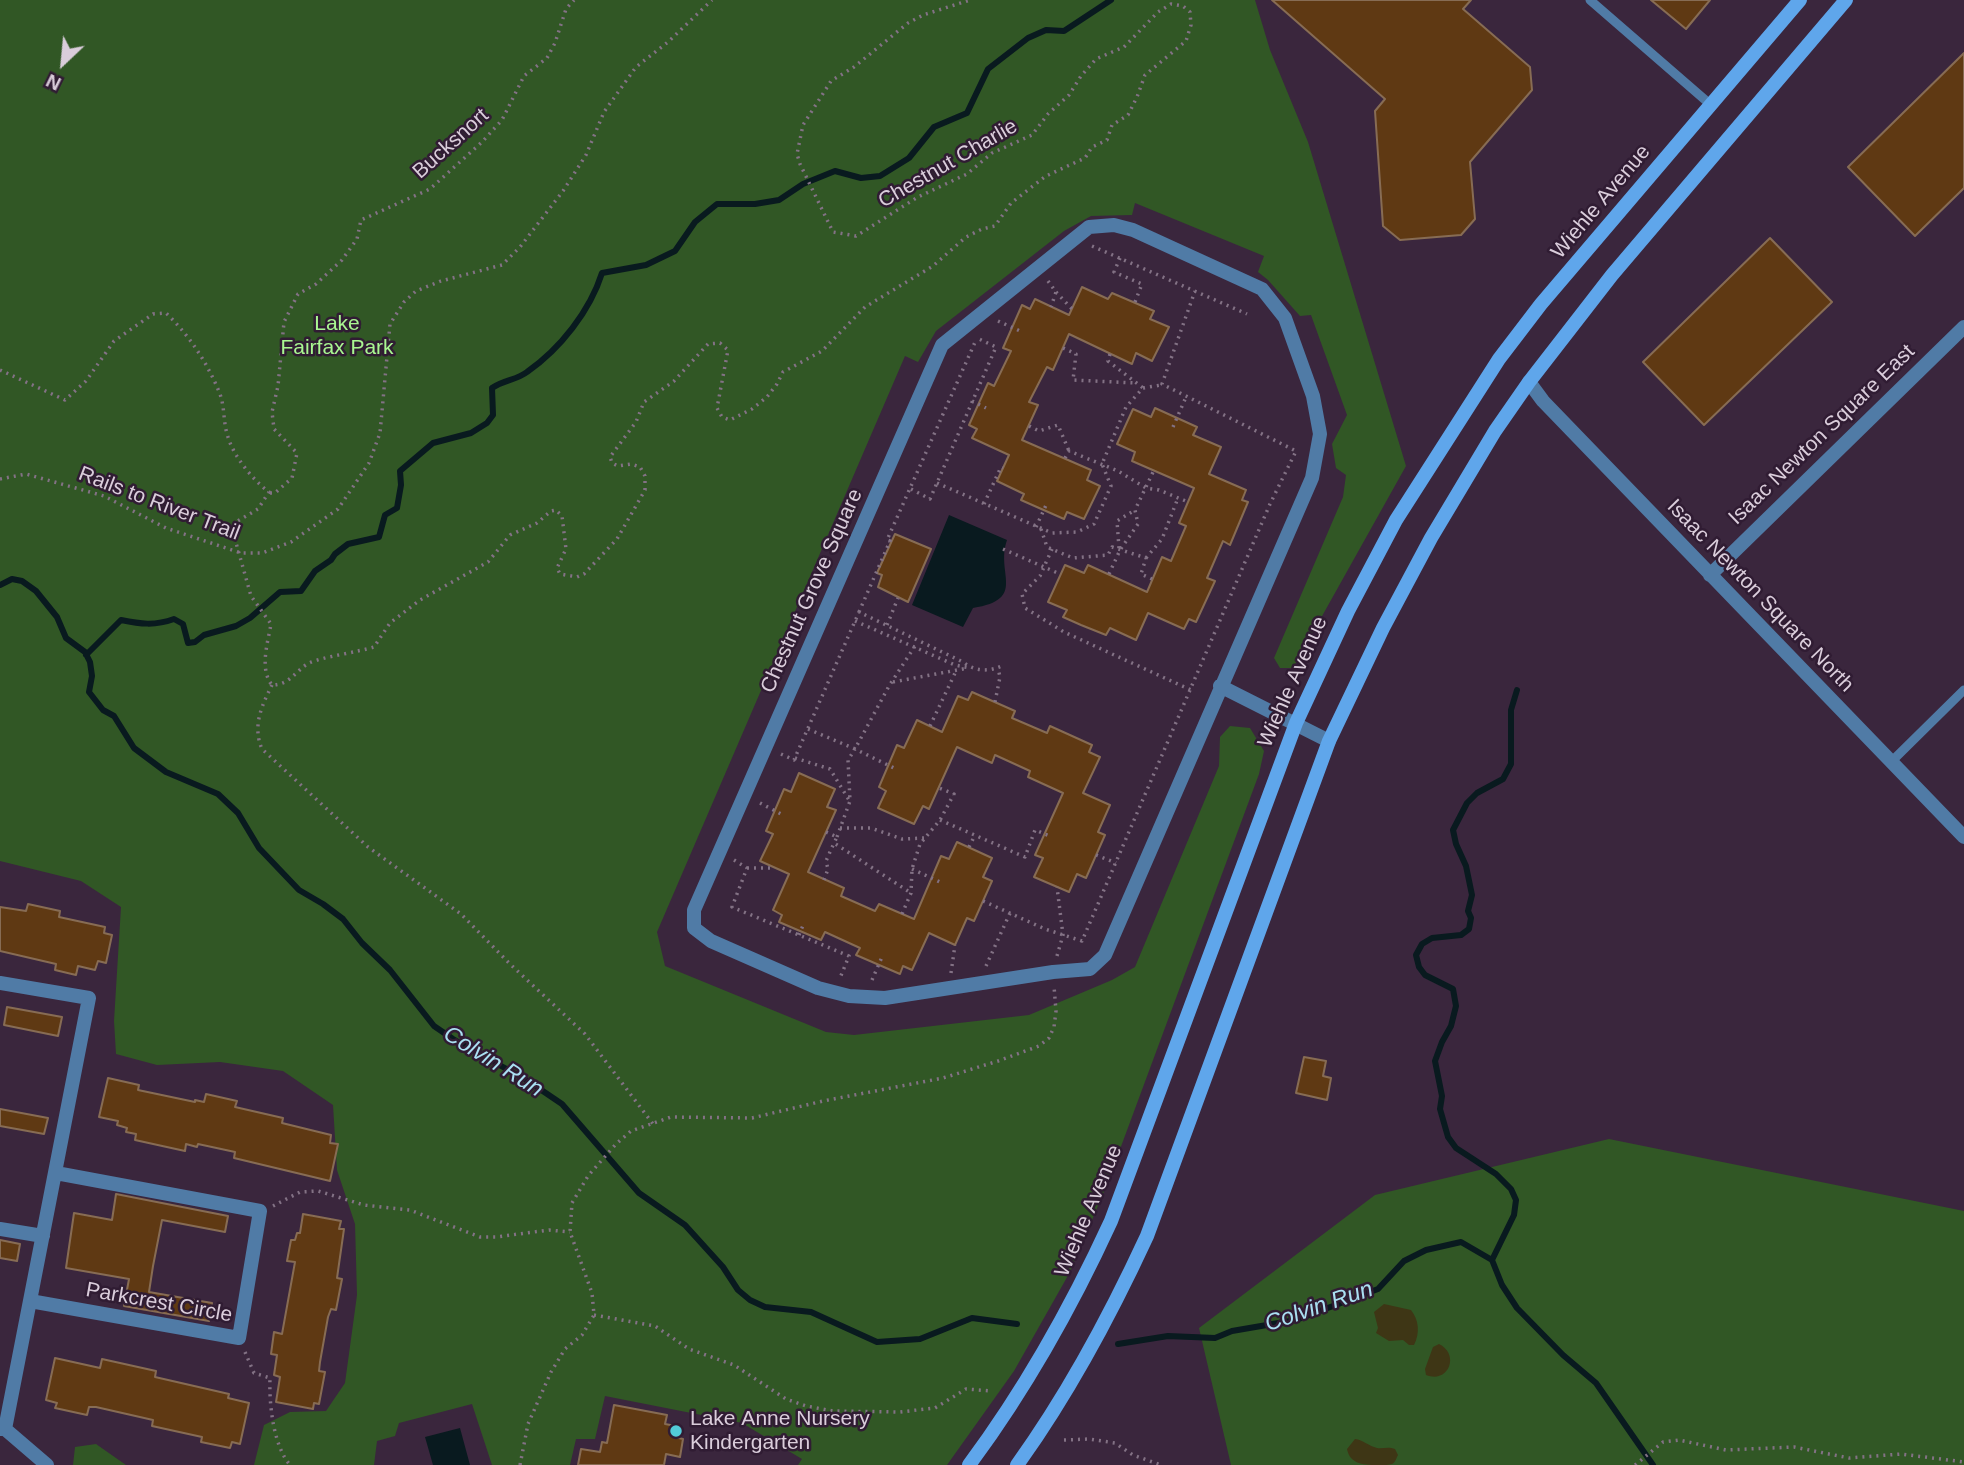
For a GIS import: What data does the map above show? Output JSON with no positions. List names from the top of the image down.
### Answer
{
  "streets": {
    "main road": ["Wiehle Avenue"],
    "street": [
      "Isaac Newton Square East",
      "Chestnut Grove Square",
      "Isaac Newton Square North",
      "Parkcrest Circle"
    ],
    "path": ["Bucksnort", "Chestnut Charlie", "Rails to River Trail"]
  },
  "crossings": [
    ["Isaac Newton Square East", "Isaac Newton Square North"]
  ],
  "water": ["Colvin Run"],
  "parks": ["Lake Fairfax Park"],
  "places": ["Lake Anne Nursery Kindergarten"],
  "north": "bottom left"
}
